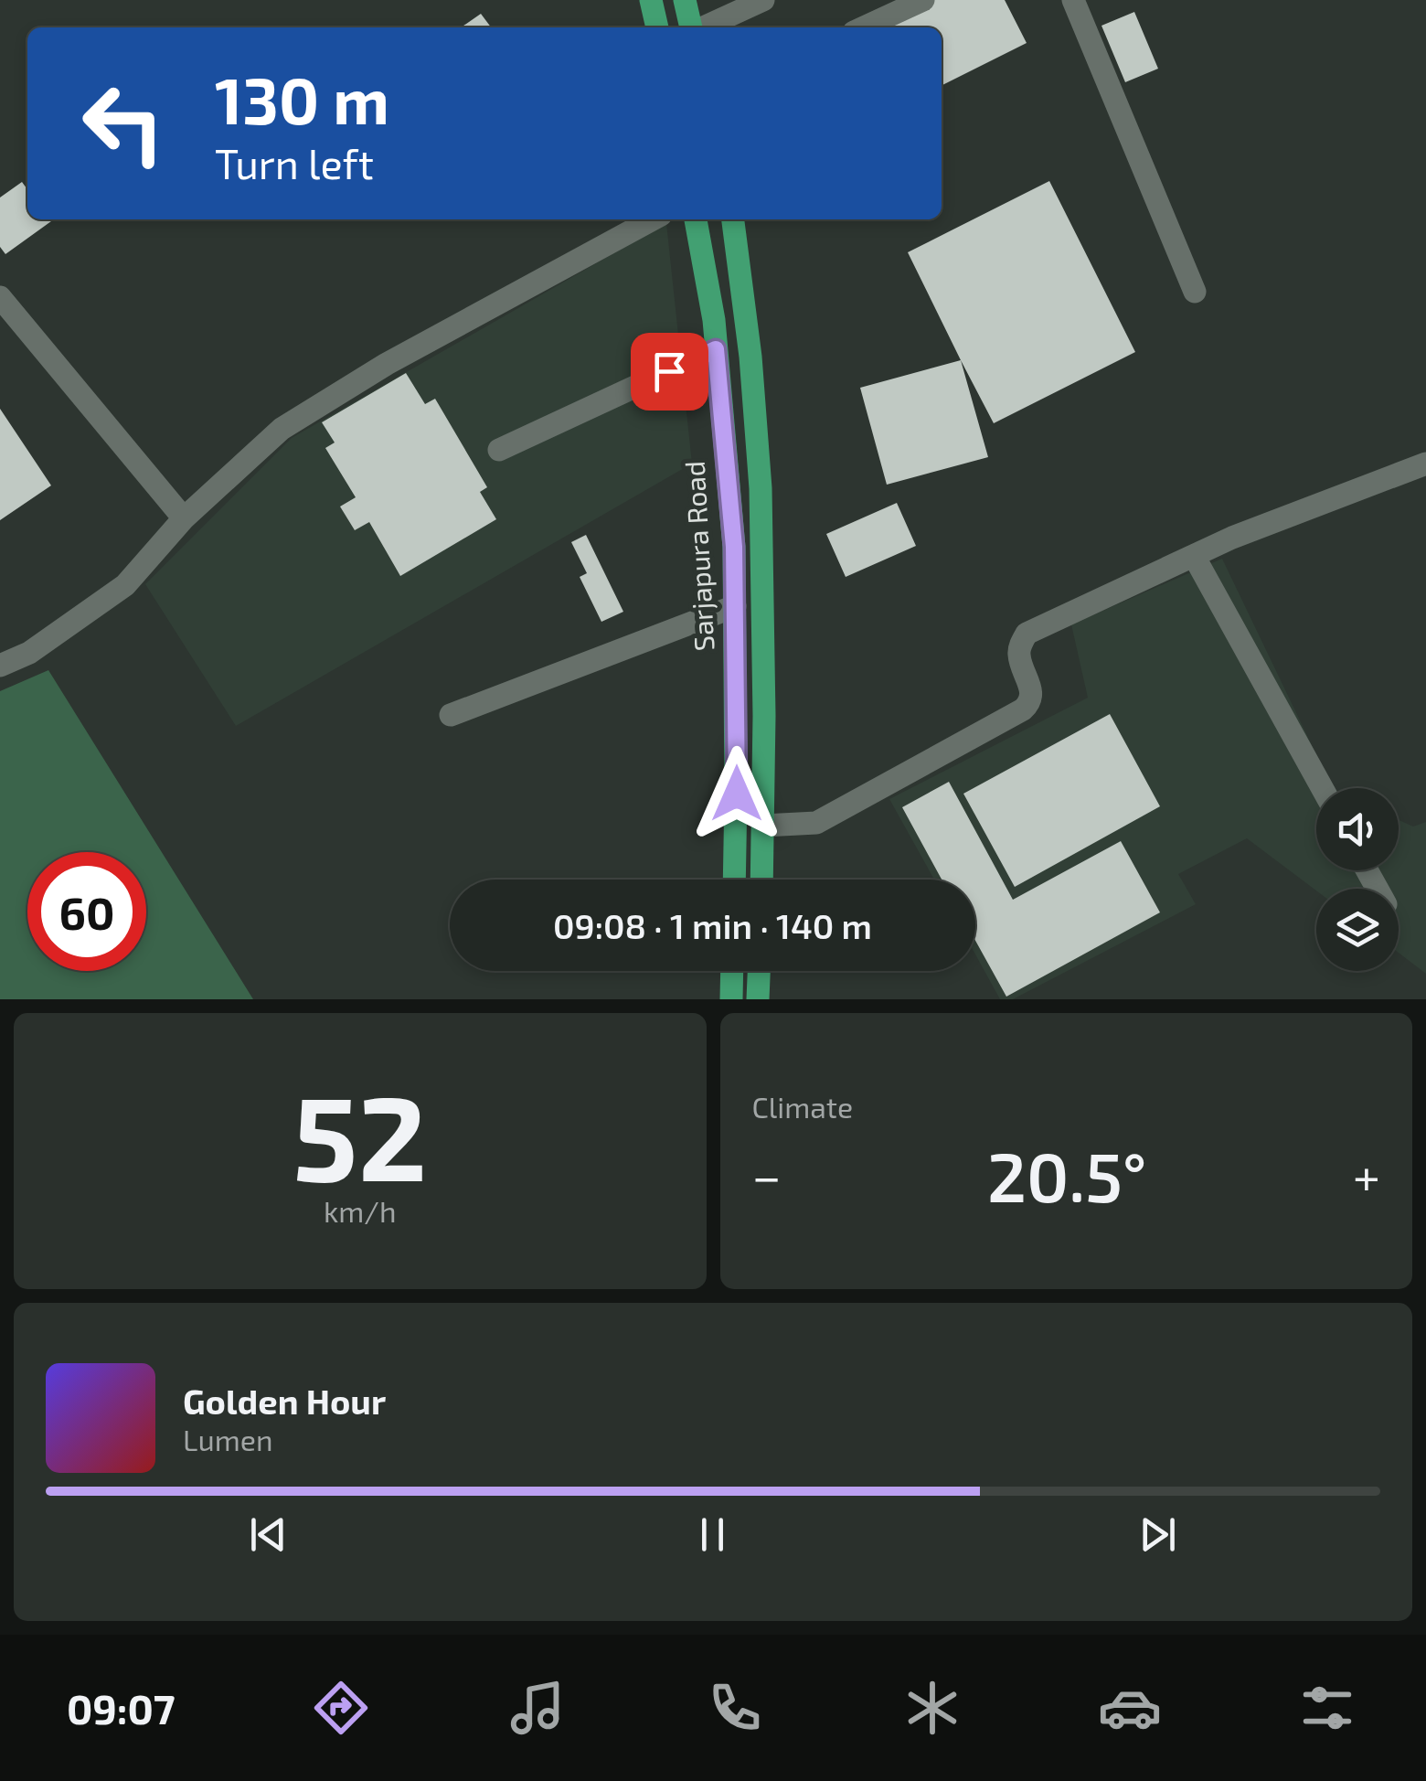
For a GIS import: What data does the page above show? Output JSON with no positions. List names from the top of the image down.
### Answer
{
  "streets": {
    "main road": ["Sarjapura Road"]
  },
  "page": {
    "turn": ["130 m", "Turn left"],
    "limit": "60",
    "trip": "09:08 · 1 min · 140 m",
    "tile": [
      ["52", "km/h"],
      "Climate"
    ],
    "heat": ["−", "20.5°", "+"],
    "song": ["Golden Hour", "Lumen"],
    "tabs": "09:07"
  }
}
